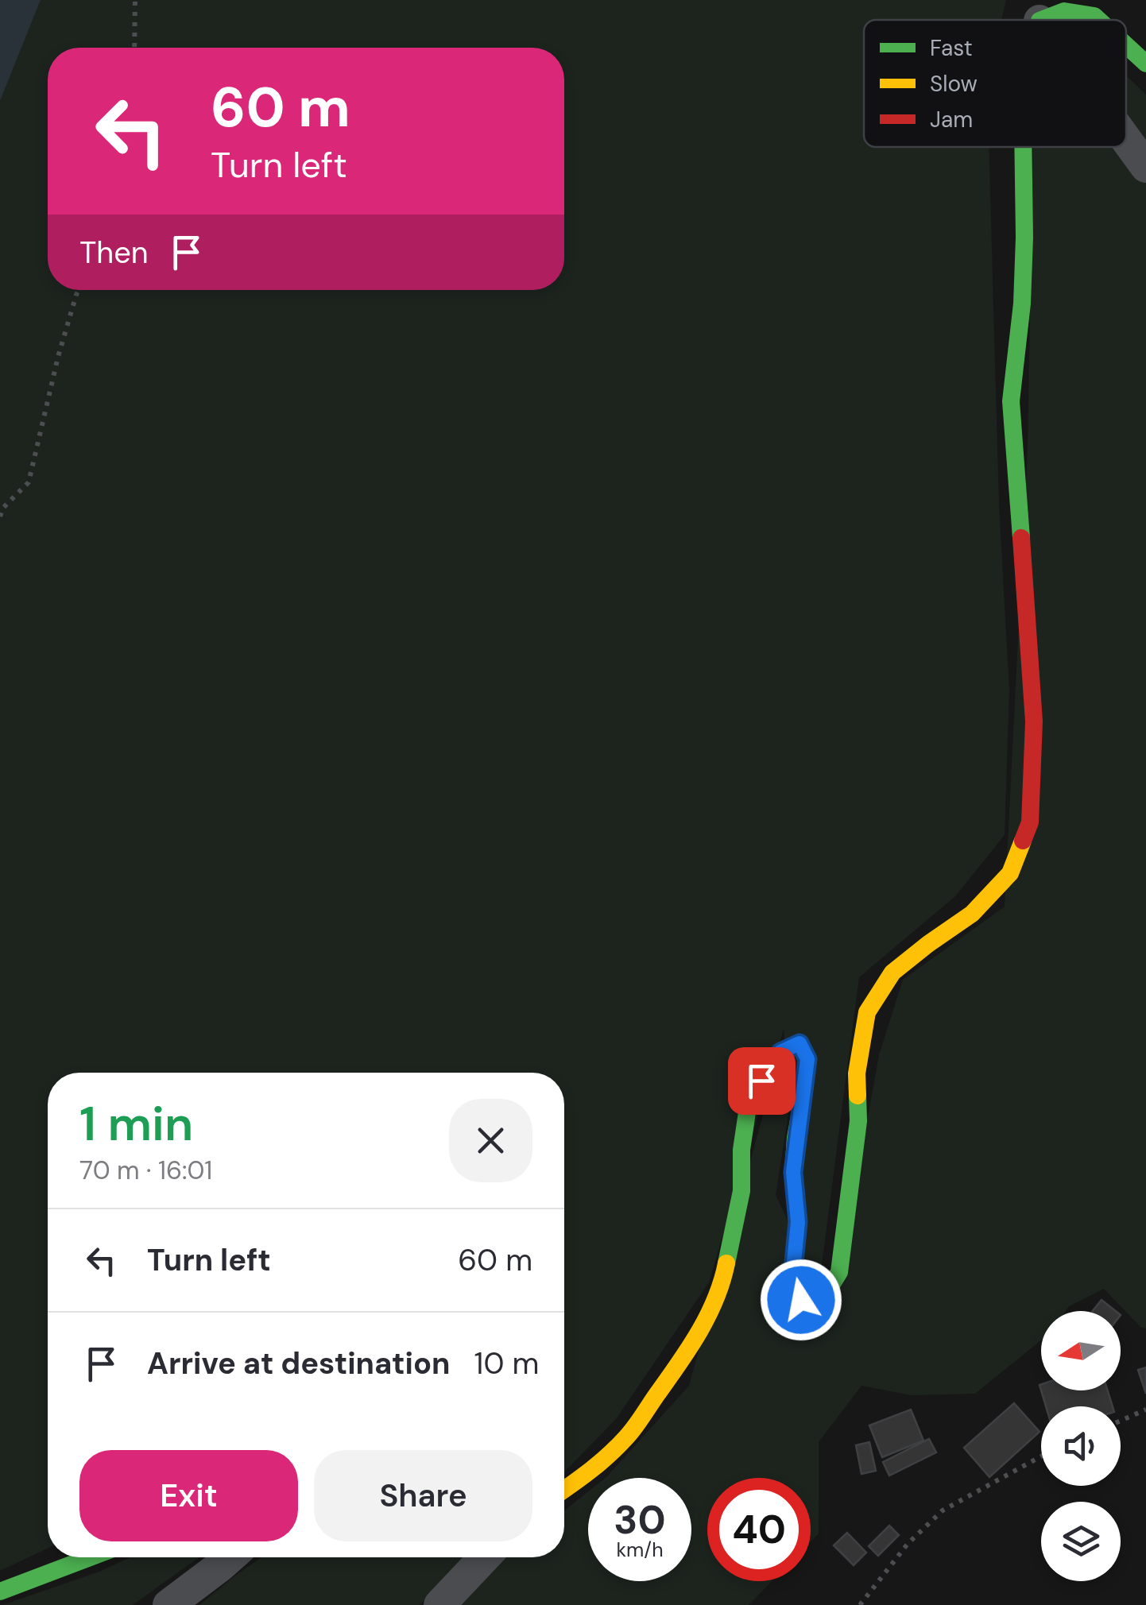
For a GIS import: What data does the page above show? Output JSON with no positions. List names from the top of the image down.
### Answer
{
  "legend": ["Fast", "Slow", "Jam"],
  "north": "left",
  "page": {
    "turn": ["60 m", "Turn left"],
    "then": "Then",
    "heading": ["1 min", "70 m · 16:01"],
    "list": [
      {
        "name": "Turn left",
        "value": "60 m"
      },
      {
        "name": "Arrive at destination",
        "value": "10 m"
      }
    ],
    "buttons": ["Exit", "Share"],
    "speed": "30 km/h",
    "limit": "40"
  }
}
